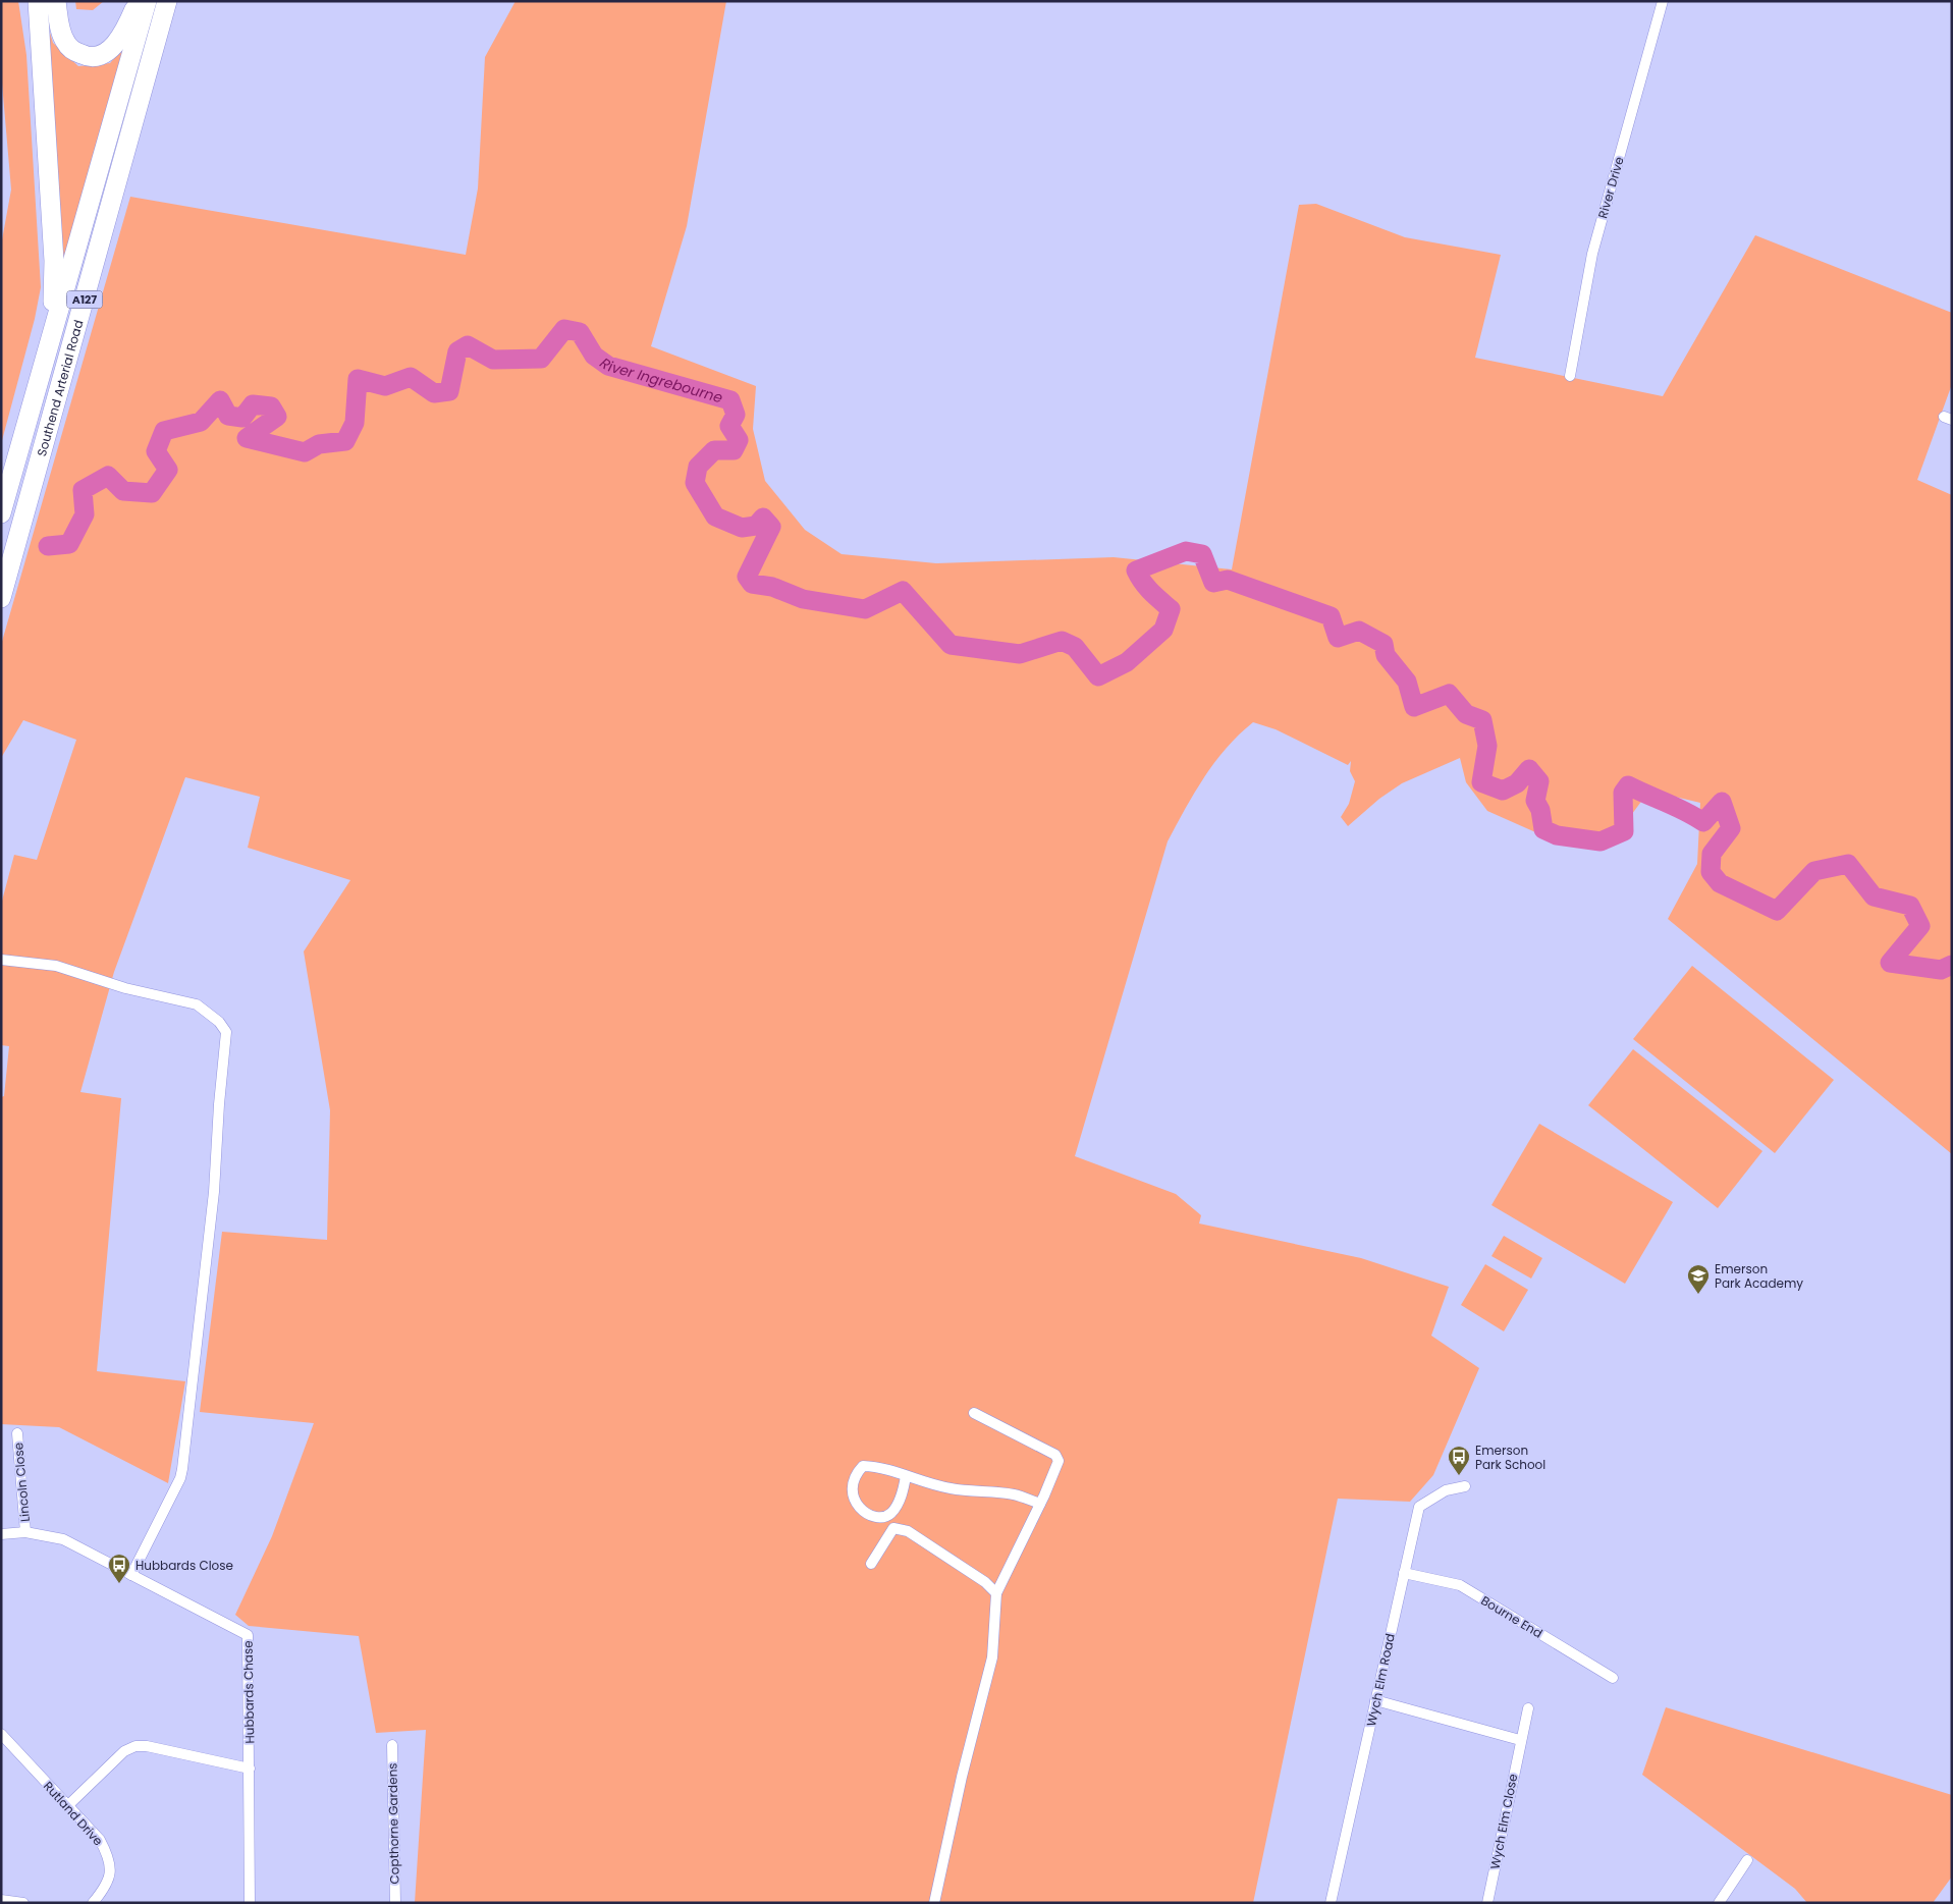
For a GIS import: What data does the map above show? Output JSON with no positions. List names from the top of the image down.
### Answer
{
  "streets": {
    "highway": ["A127", "Southend Arterial Road"],
    "street": [
      "River Drive",
      "Lincoln Close",
      "Bourne End",
      "Wych Elm Road",
      "Hubbards Chase",
      "Rutland Drive",
      "Wych Elm Close",
      "Copthorne Gardens"
    ]
  },
  "crossings": [
    ["Lincoln Close", "Hubbards Chase"],
    ["Bourne End", "Wych Elm Road"]
  ],
  "water": ["River Ingrebourne"],
  "places": {
    "school or university": ["Emerson Park Academy"],
    "bus stop": ["Emerson Park School", "Hubbards Close"]
  }
}
